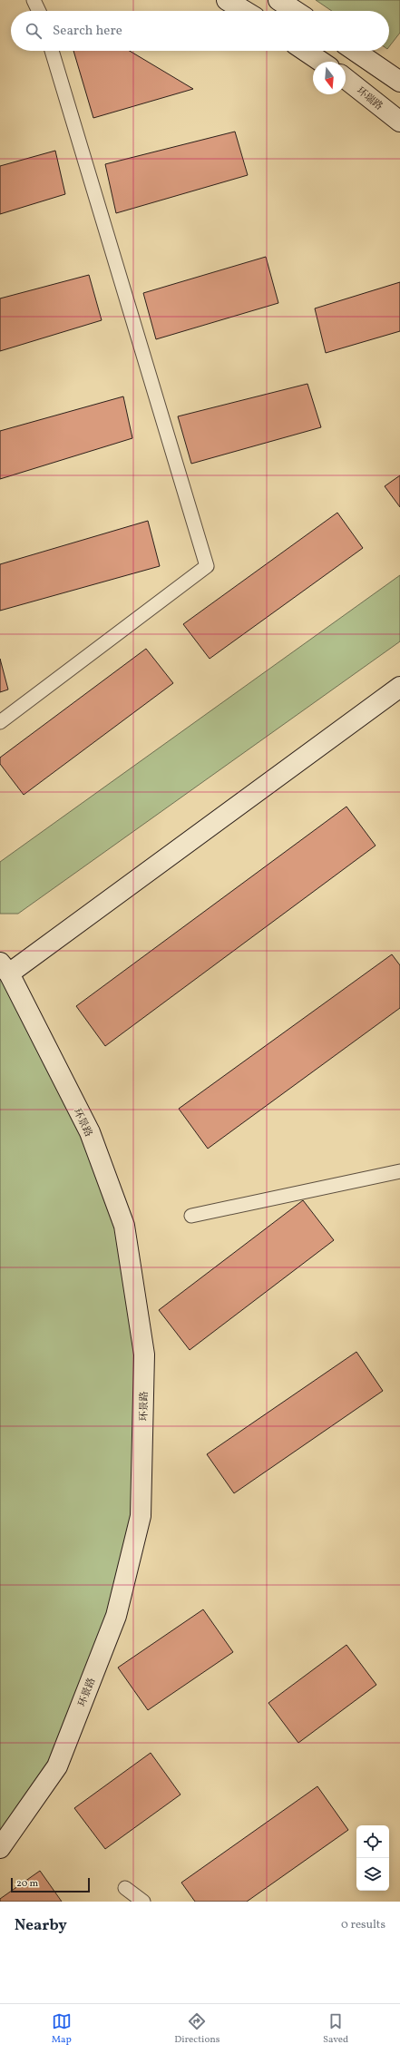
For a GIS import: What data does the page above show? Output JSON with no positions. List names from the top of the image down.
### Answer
{
  "streets": {
    "street": ["环瑞路", "环景路"]
  },
  "scale_bar": "20 m",
  "north": "bottom",
  "page": {
    "search": "Search here",
    "scale": "20 m",
    "heading": ["Nearby", "0 results"],
    "nav": ["Map", "Directions", "Saved"]
  }
}
